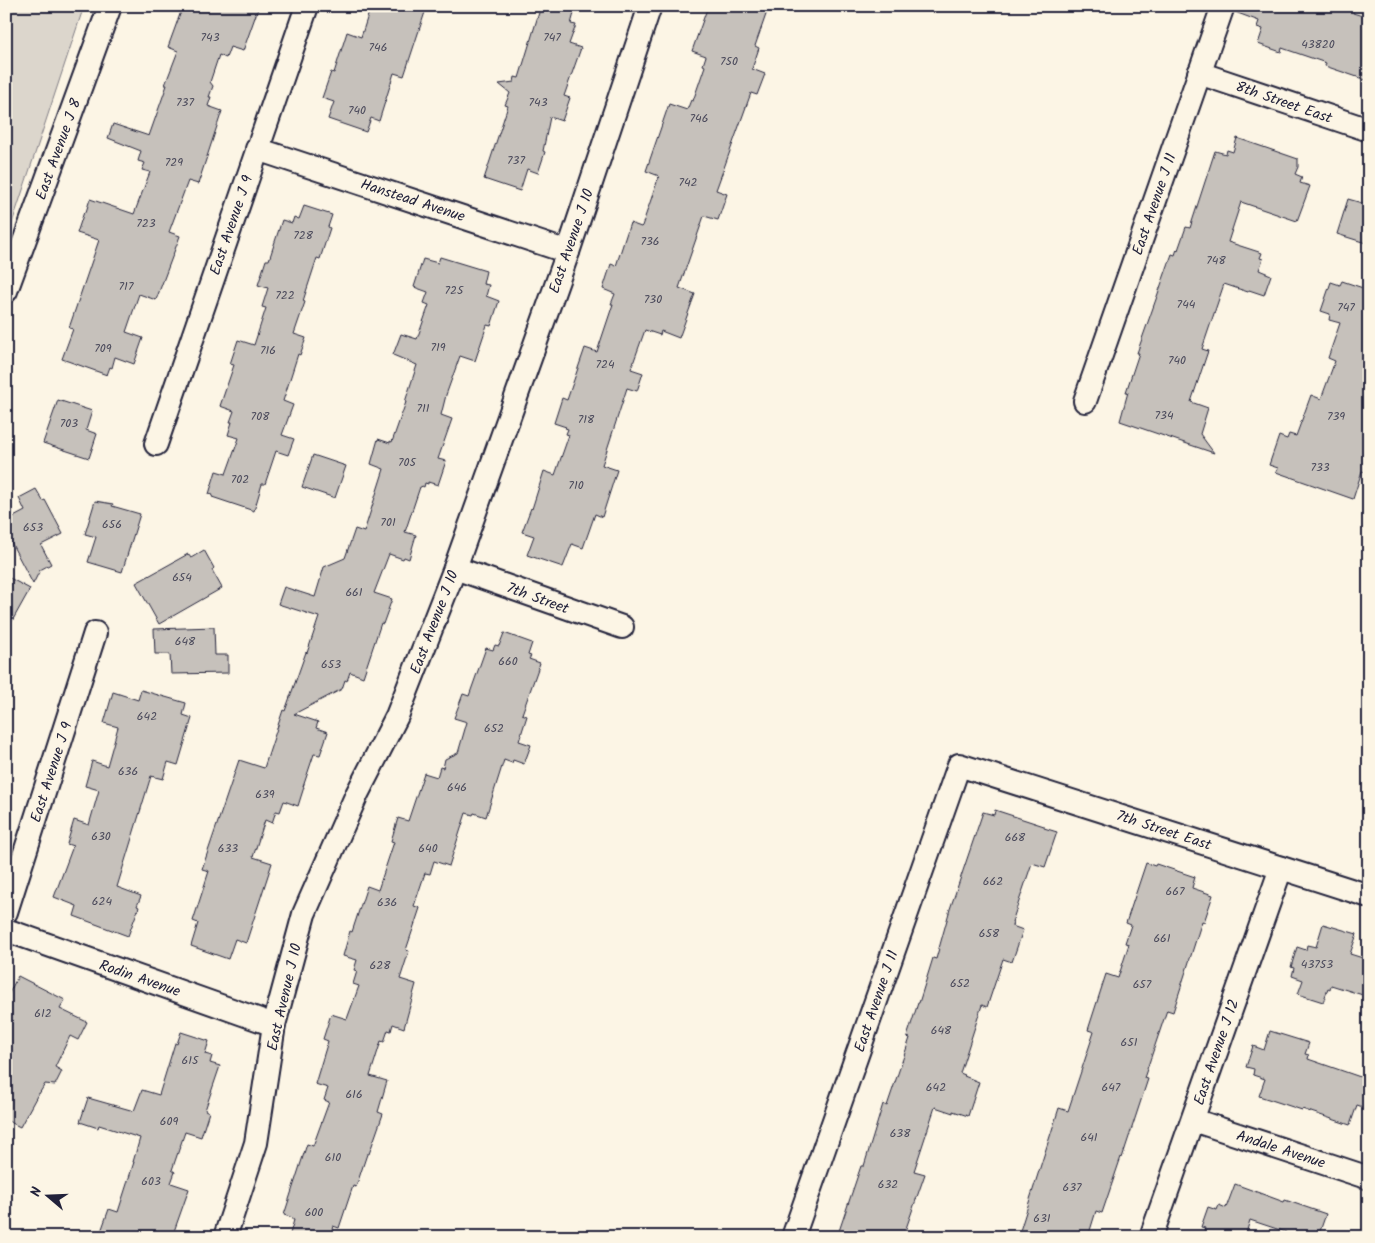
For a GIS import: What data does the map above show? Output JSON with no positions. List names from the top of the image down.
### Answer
{
  "streets": {
    "street": [
      "8th Street East",
      "East Avenue J 8",
      "Hanstead Avenue",
      "East Avenue J 11",
      "East Avenue J 9",
      "East Avenue J 10",
      "7th Street",
      "7th Street East",
      "Rodin Avenue",
      "East Avenue J 12",
      "Andale Avenue"
    ]
  },
  "crossings": [
    ["8th Street East", "East Avenue J 11"],
    ["Hanstead Avenue", "East Avenue J 9"],
    ["Hanstead Avenue", "East Avenue J 10"],
    ["East Avenue J 11", "7th Street East"],
    ["East Avenue J 10", "7th Street"],
    ["East Avenue J 10", "Rodin Avenue"],
    ["7th Street East", "East Avenue J 12"],
    ["East Avenue J 12", "Andale Avenue"]
  ],
  "house_numbers": [
    "743",
    "747",
    "43820",
    "746",
    "750",
    "737",
    "743",
    "740",
    "746",
    "737",
    "729",
    "742",
    "723",
    "728",
    "736",
    "748",
    "717",
    "725",
    "722",
    "730",
    "744",
    "747",
    "719",
    "709",
    "716",
    "740",
    "724",
    "711",
    "734",
    "708",
    "739",
    "718",
    "703",
    "705",
    "733",
    "702",
    "710",
    "701",
    "656",
    "653",
    "654",
    "661",
    "648",
    "660",
    "653",
    "642",
    "652",
    "636",
    "646",
    "639",
    "630",
    "668",
    "633",
    "640",
    "662",
    "667",
    "624",
    "636",
    "658",
    "661",
    "43753",
    "628",
    "652",
    "657",
    "612",
    "648",
    "651",
    "615",
    "642",
    "647",
    "616",
    "609",
    "638",
    "641",
    "610",
    "603",
    "632",
    "637",
    "600",
    "631"
  ],
  "north": "left"
}
